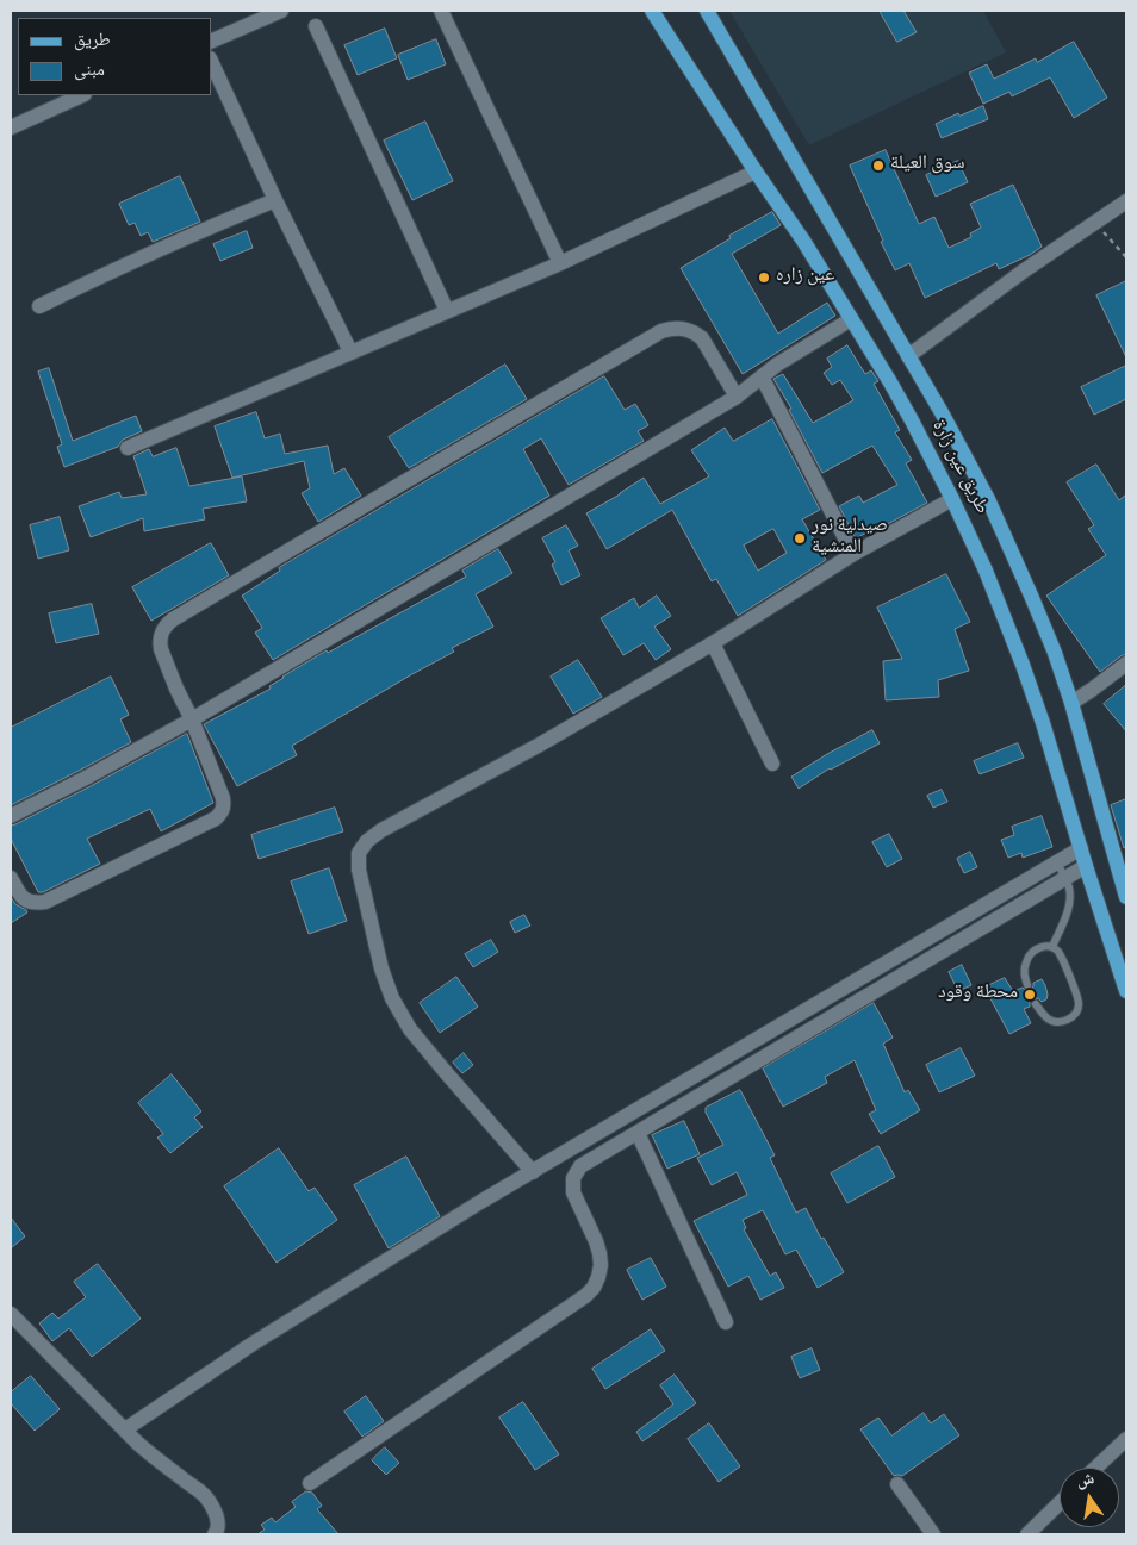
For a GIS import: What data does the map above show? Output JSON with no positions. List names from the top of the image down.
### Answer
{
  "streets": {
    "main road": ["طريق عين زارة"]
  },
  "places": [
    "سوق العيلة",
    "عين زاره",
    "صيدلية نور المنشية",
    "محطة وقود"
  ],
  "legend": ["طريق", "مبنى"],
  "north": "top"
}
